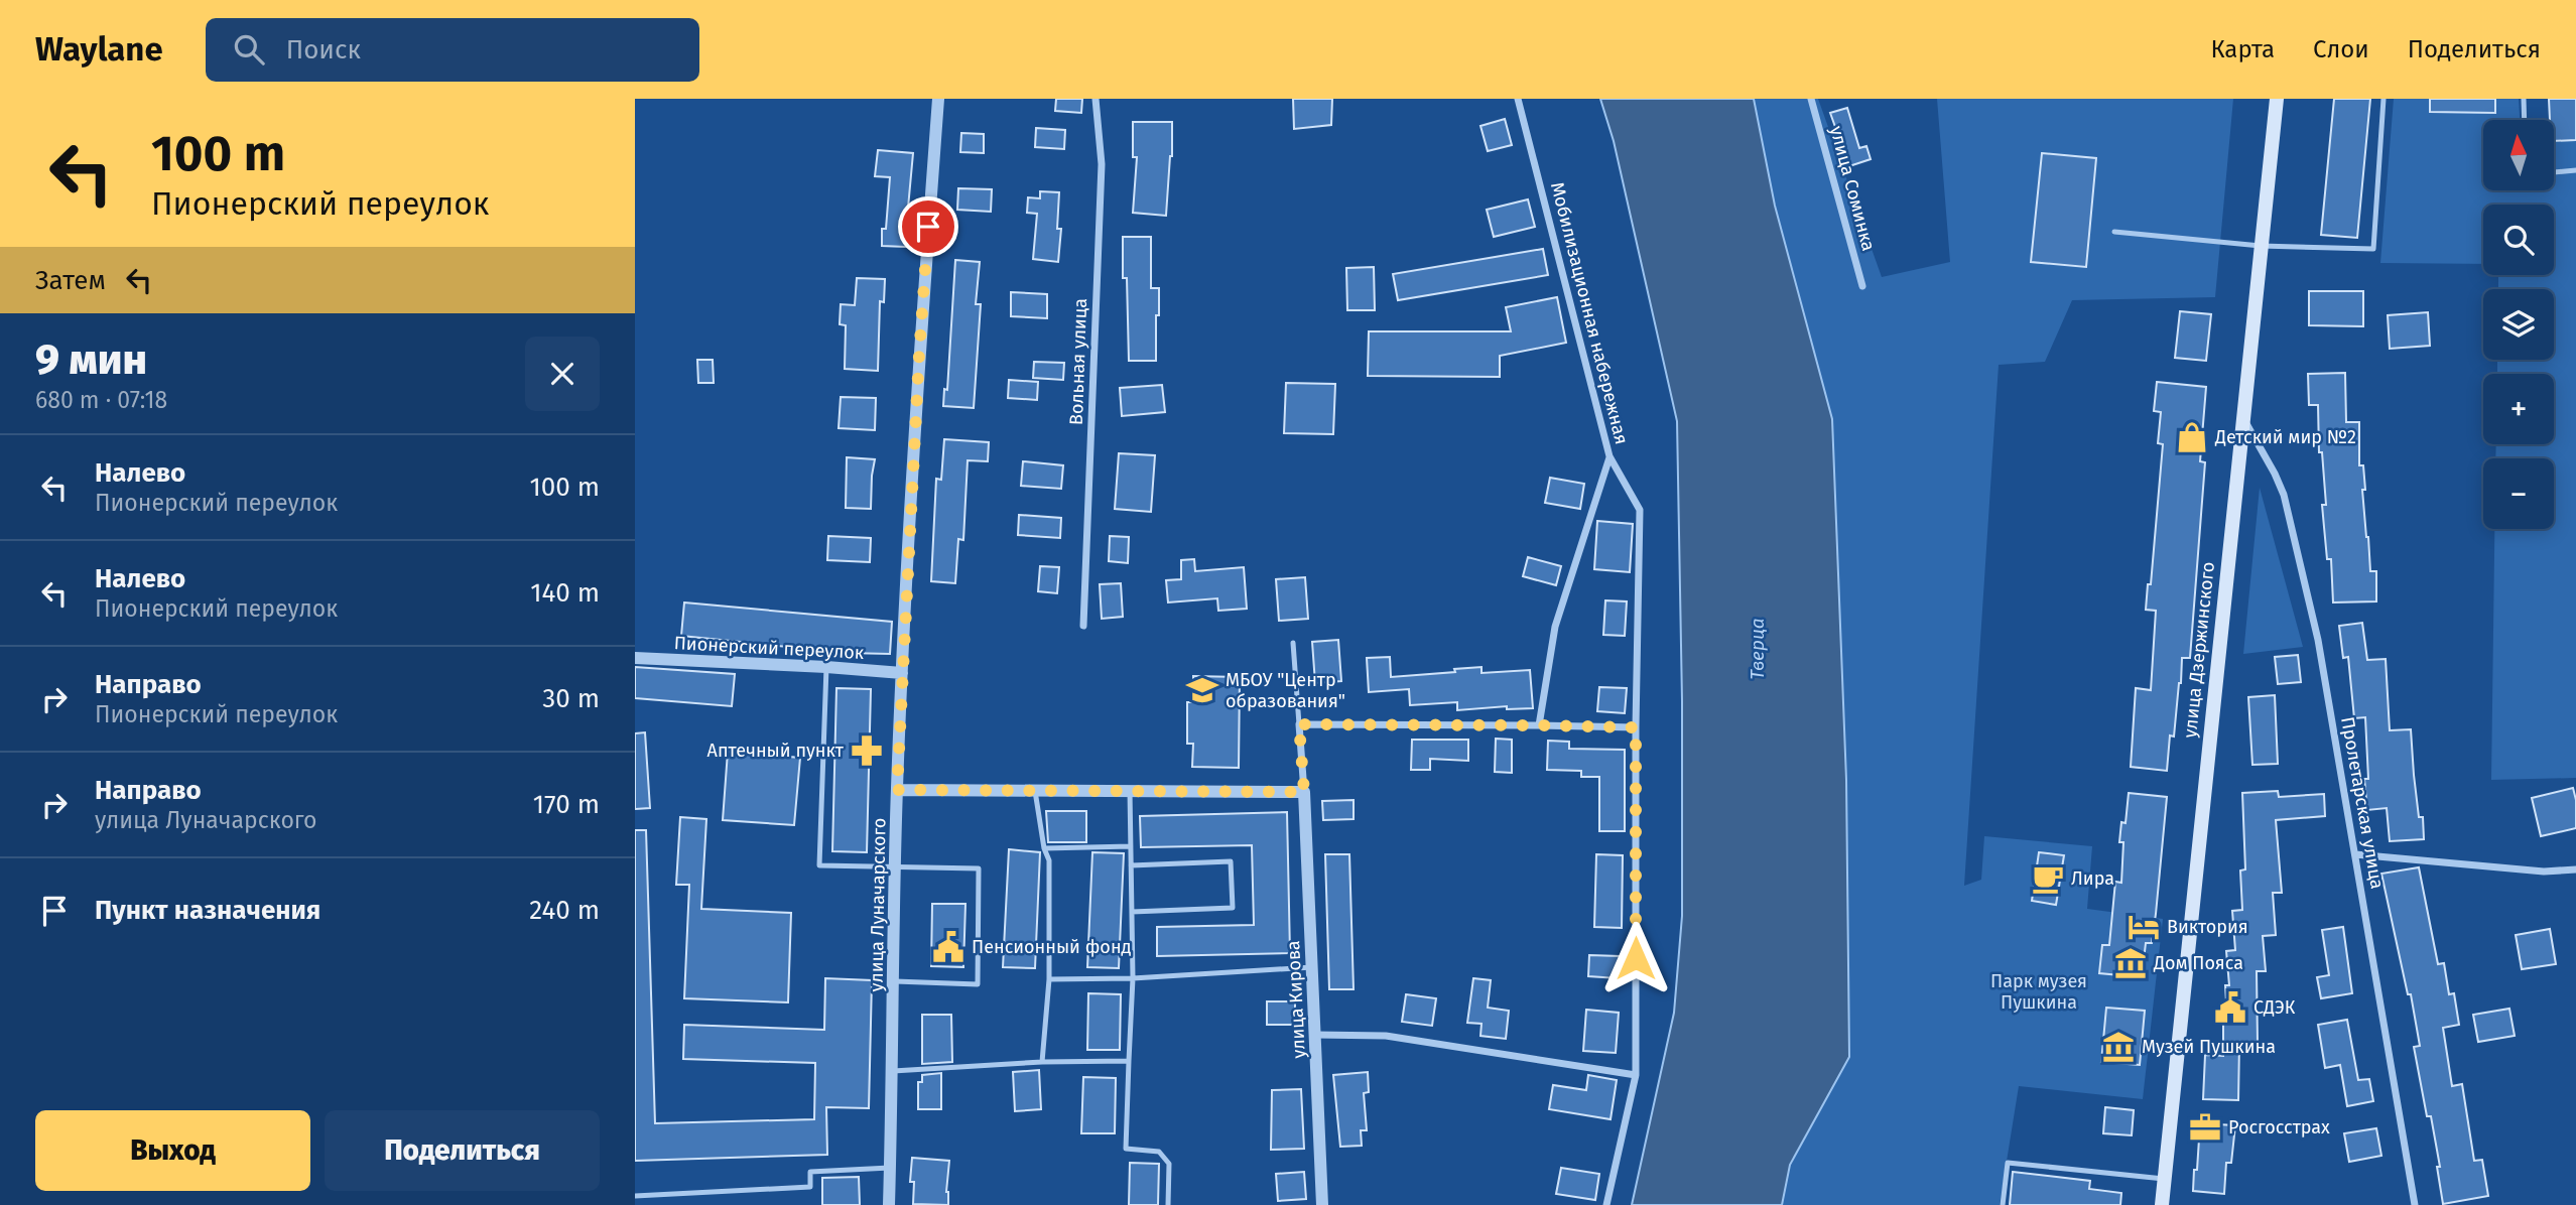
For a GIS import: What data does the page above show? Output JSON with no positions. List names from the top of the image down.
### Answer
{
  "streets": {
    "main road": ["улица Дзержинского"],
    "street": [
      "улица Соминка",
      "Мобилизационная набережная",
      "Вольная улица",
      "Пионерский переулок",
      "Пролетарская улица",
      "улица Луначарского",
      "улица Кирова"
    ]
  },
  "crossings": [
    ["Пионерский переулок", "улица Луначарского"],
    ["улица Дзержинского", "Пролетарская улица"]
  ],
  "water": ["Тверца"],
  "parks": ["Парк музея Пушкина"],
  "places": {
    "shop": ["Детский мир №2"],
    "school or university": ["МБОУ \"Центр образования\""],
    "pharmacy": ["Аптечный пункт"],
    "cafe": ["Лира"],
    "hotel": ["Виктория"],
    "public building": ["Пенсионный фонд", "СДЭК"],
    "museum": ["Дом Пояса", "Музей Пушкина"],
    "office": ["Росгосстрах"]
  },
  "north": "top",
  "page": {
    "header": "Waylane",
    "search": "Поиск",
    "nav": ["Карта", "Слои", "Поделиться"],
    "turn": ["100 m", "Пионерский переулок"],
    "map_buttons": ["+", "−"],
    "then": "Затем",
    "heading": ["9 мин", "680 m · 07:18"],
    "list": [
      {
        "name": "Налево",
        "note": "Пионерский переулок",
        "value": "100 m"
      },
      {
        "name": "Налево",
        "note": "Пионерский переулок",
        "value": "140 m"
      },
      {
        "name": "Направо",
        "note": "Пионерский переулок",
        "value": "30 m"
      },
      {
        "name": "Направо",
        "note": "улица Луначарского",
        "value": "170 m"
      },
      {
        "name": "Пункт назначения",
        "value": "240 m"
      }
    ],
    "buttons": ["Выход", "Поделиться"]
  }
}
